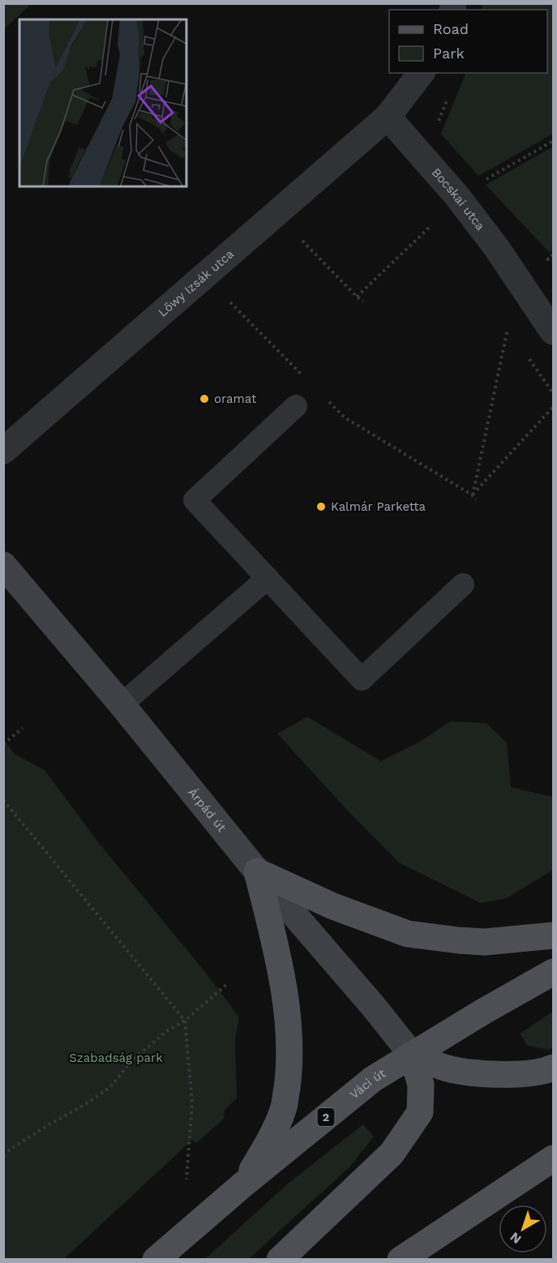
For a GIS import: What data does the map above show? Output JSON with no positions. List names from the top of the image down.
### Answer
{
  "streets": {
    "main road": ["Árpád út", "Váci út", "2"],
    "street": ["Bocskai utca", "Lőwy Izsák utca"]
  },
  "crossings": [
    ["Bocskai utca", "Lőwy Izsák utca"],
    ["Árpád út", "Váci út"]
  ],
  "parks": ["Szabadság park"],
  "places": ["oramat", "Kalmár Parketta"],
  "legend": ["Road", "Park"],
  "north": "bottom left"
}
